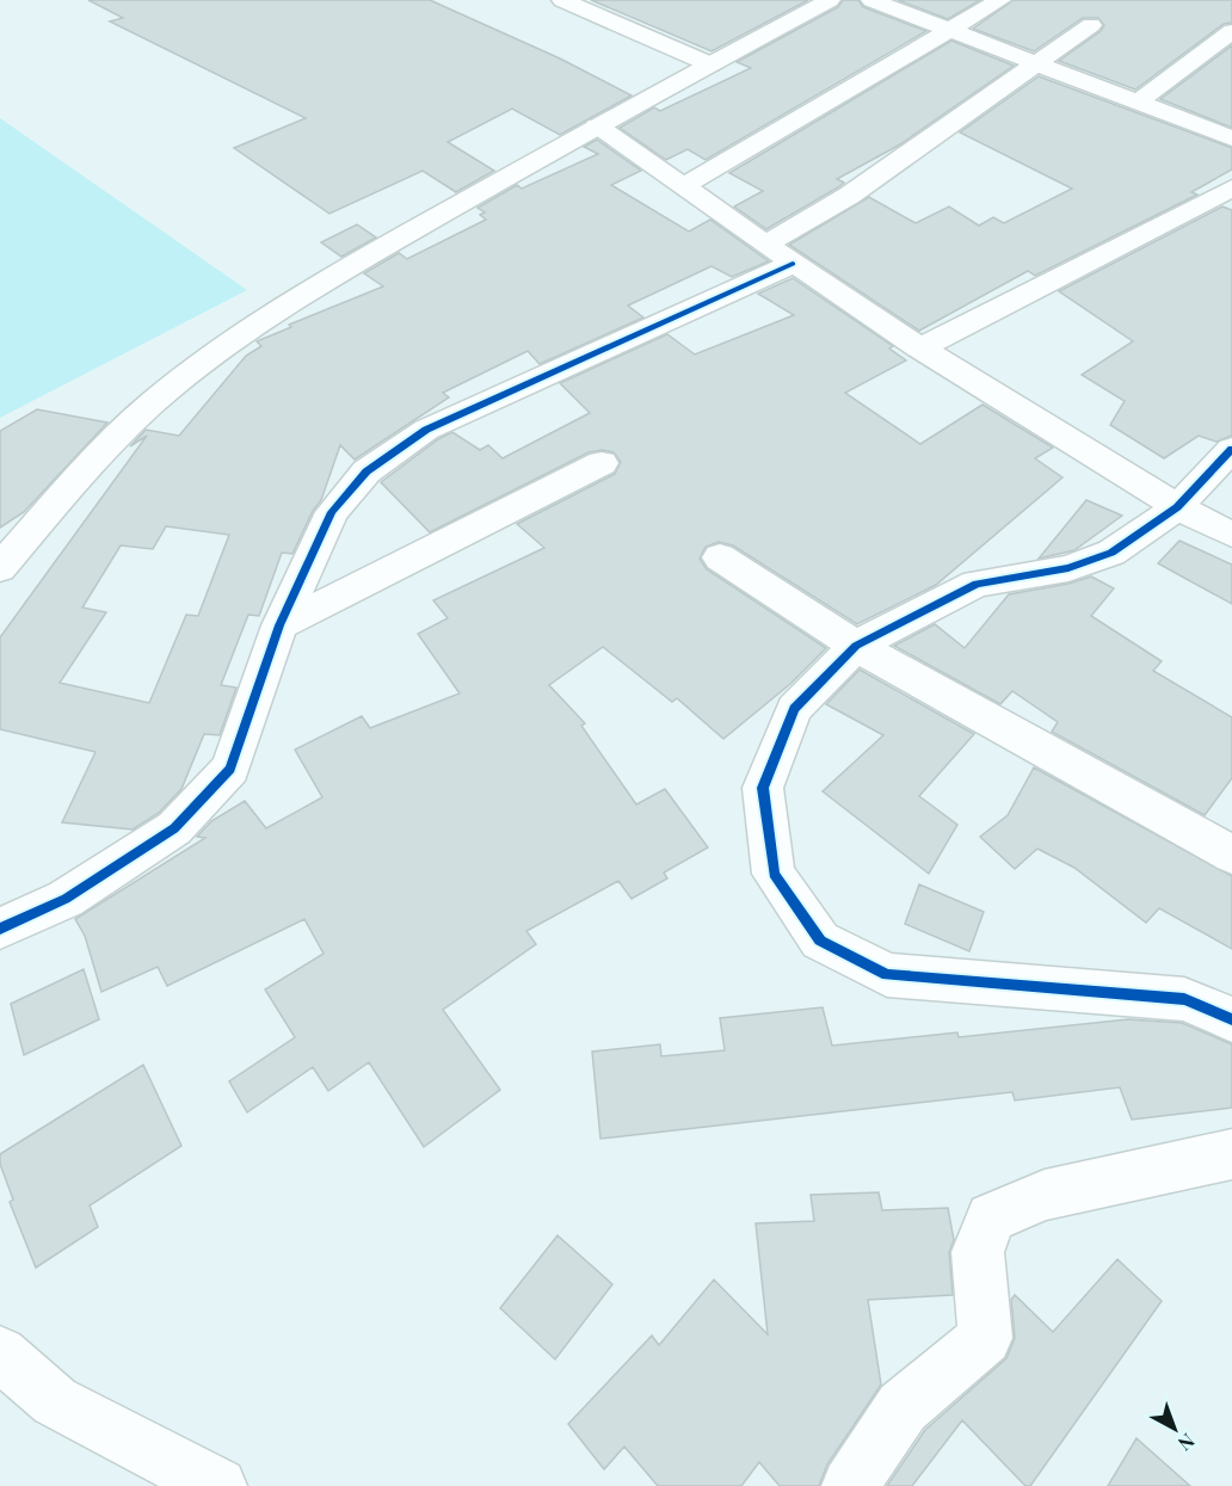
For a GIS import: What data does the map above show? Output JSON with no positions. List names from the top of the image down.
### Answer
{
  "north": "bottom right"
}
